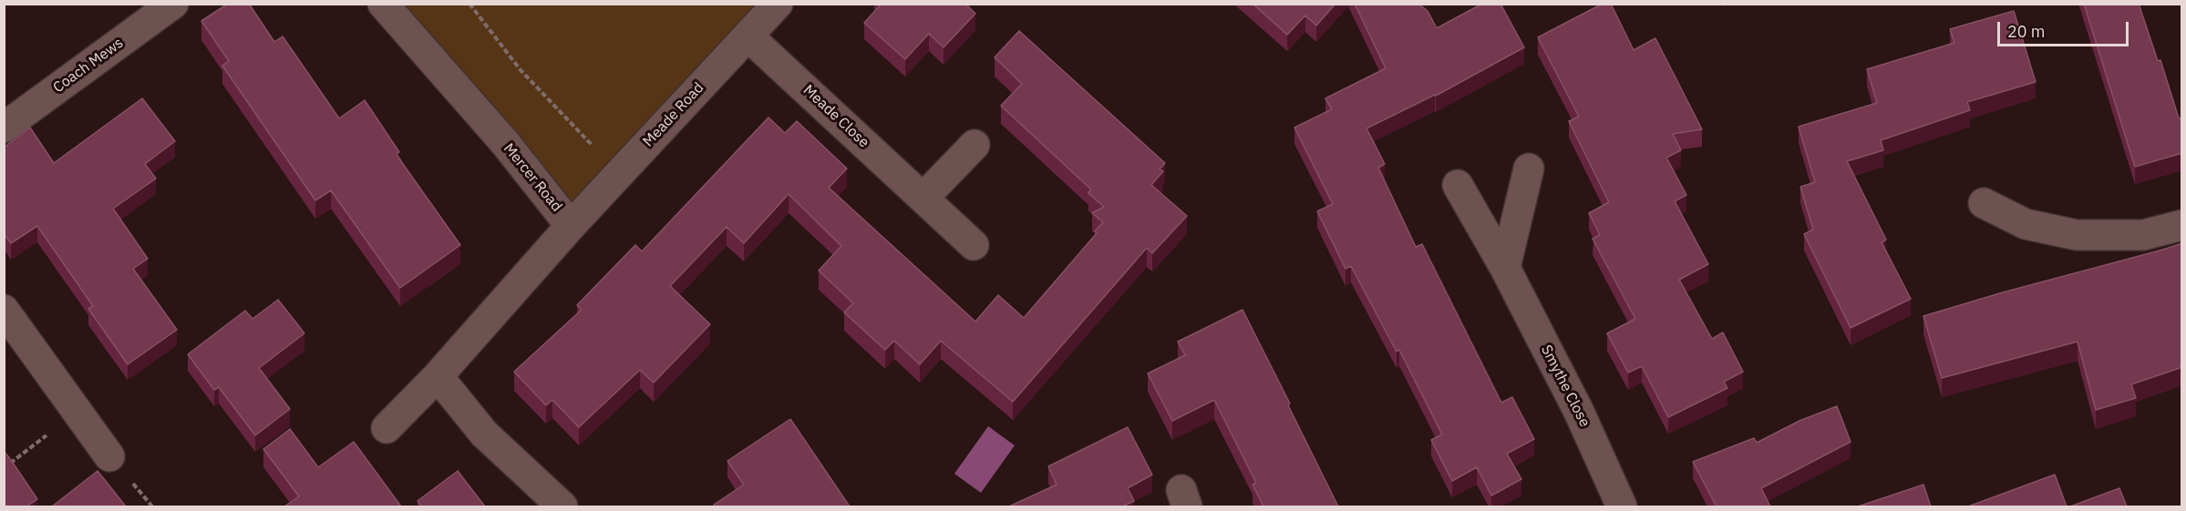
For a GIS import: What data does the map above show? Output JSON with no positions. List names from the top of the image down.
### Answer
{
  "streets": {
    "street": [
      "Coach Mews",
      "Meade Road",
      "Meade Close",
      "Mercer Road",
      "Smythe Close"
    ]
  },
  "crossings": [
    ["Meade Road", "Meade Close"],
    ["Meade Road", "Mercer Road"]
  ],
  "scale_bar": "20 m"
}
